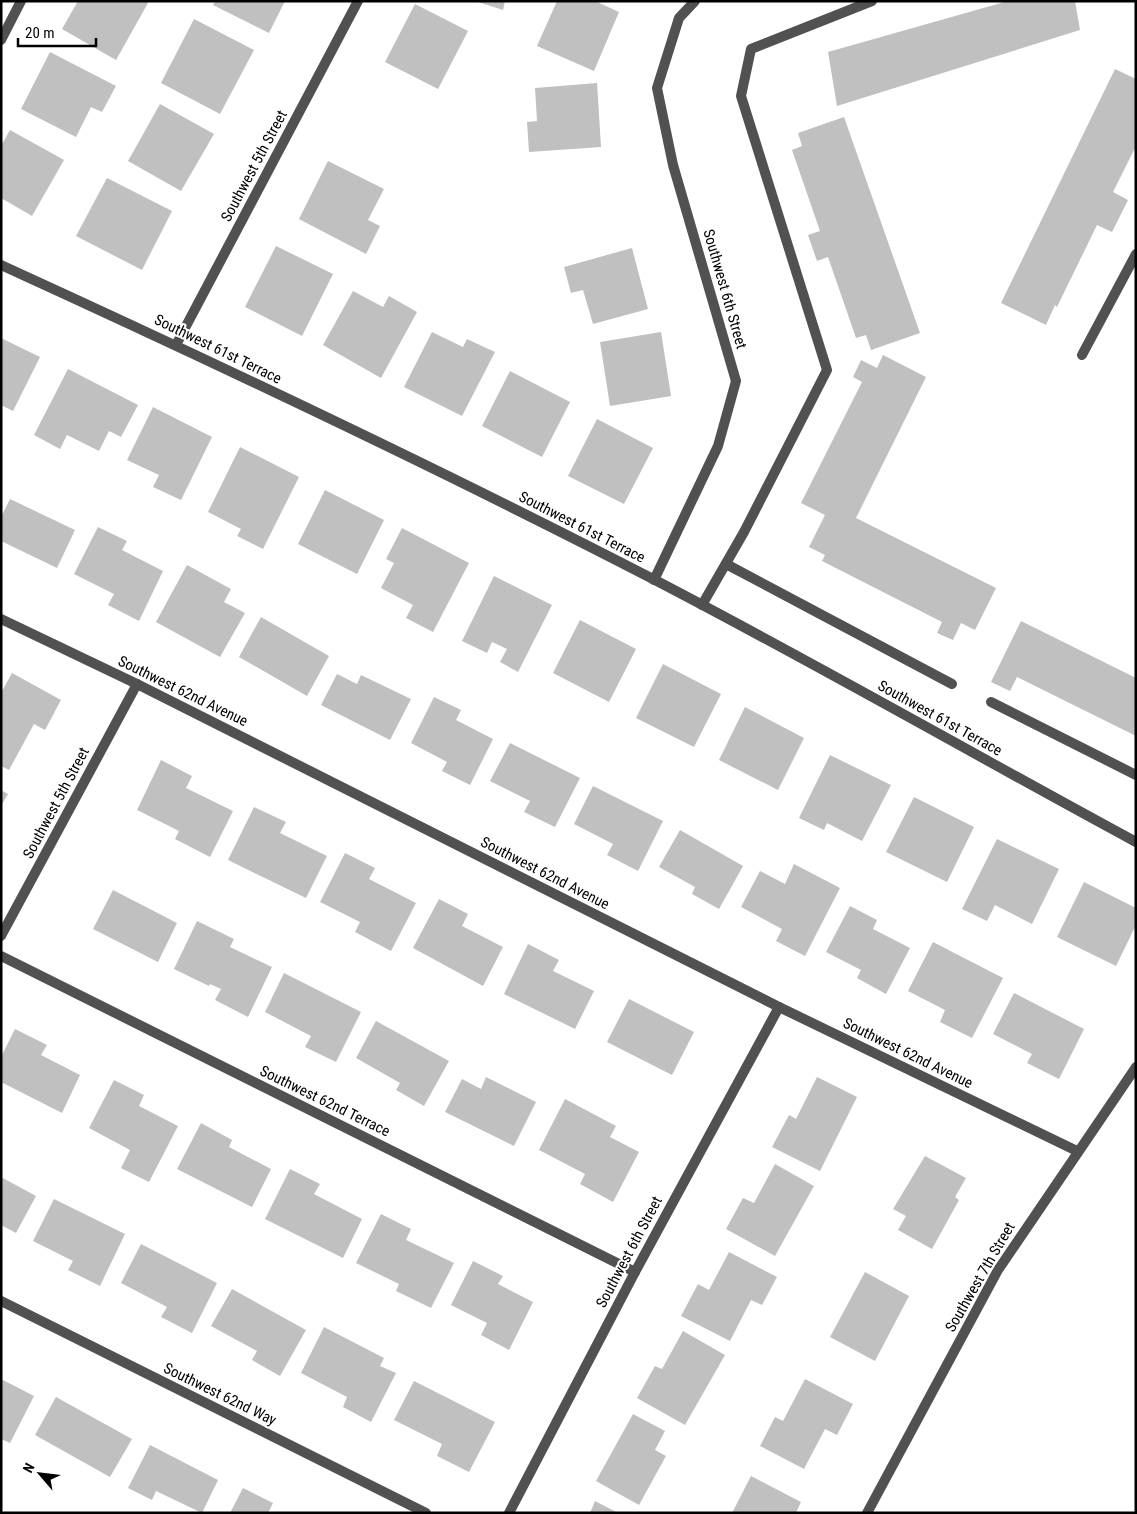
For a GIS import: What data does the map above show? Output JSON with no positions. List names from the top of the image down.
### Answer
{
  "streets": {
    "street": [
      "Southwest 5th Street",
      "Southwest 6th Street",
      "Southwest 61st Terrace",
      "Southwest 62nd Avenue",
      "Southwest 62nd Terrace",
      "Southwest 7th Street",
      "Southwest 62nd Way"
    ]
  },
  "crossings": [
    ["Southwest 5th Street", "Southwest 61st Terrace"],
    ["Southwest 5th Street", "Southwest 62nd Avenue"],
    ["Southwest 6th Street", "Southwest 61st Terrace"],
    ["Southwest 6th Street", "Southwest 62nd Avenue"],
    ["Southwest 6th Street", "Southwest 62nd Terrace"],
    ["Southwest 62nd Avenue", "Southwest 7th Street"]
  ],
  "scale_bar": "20 m",
  "north": "top left"
}
